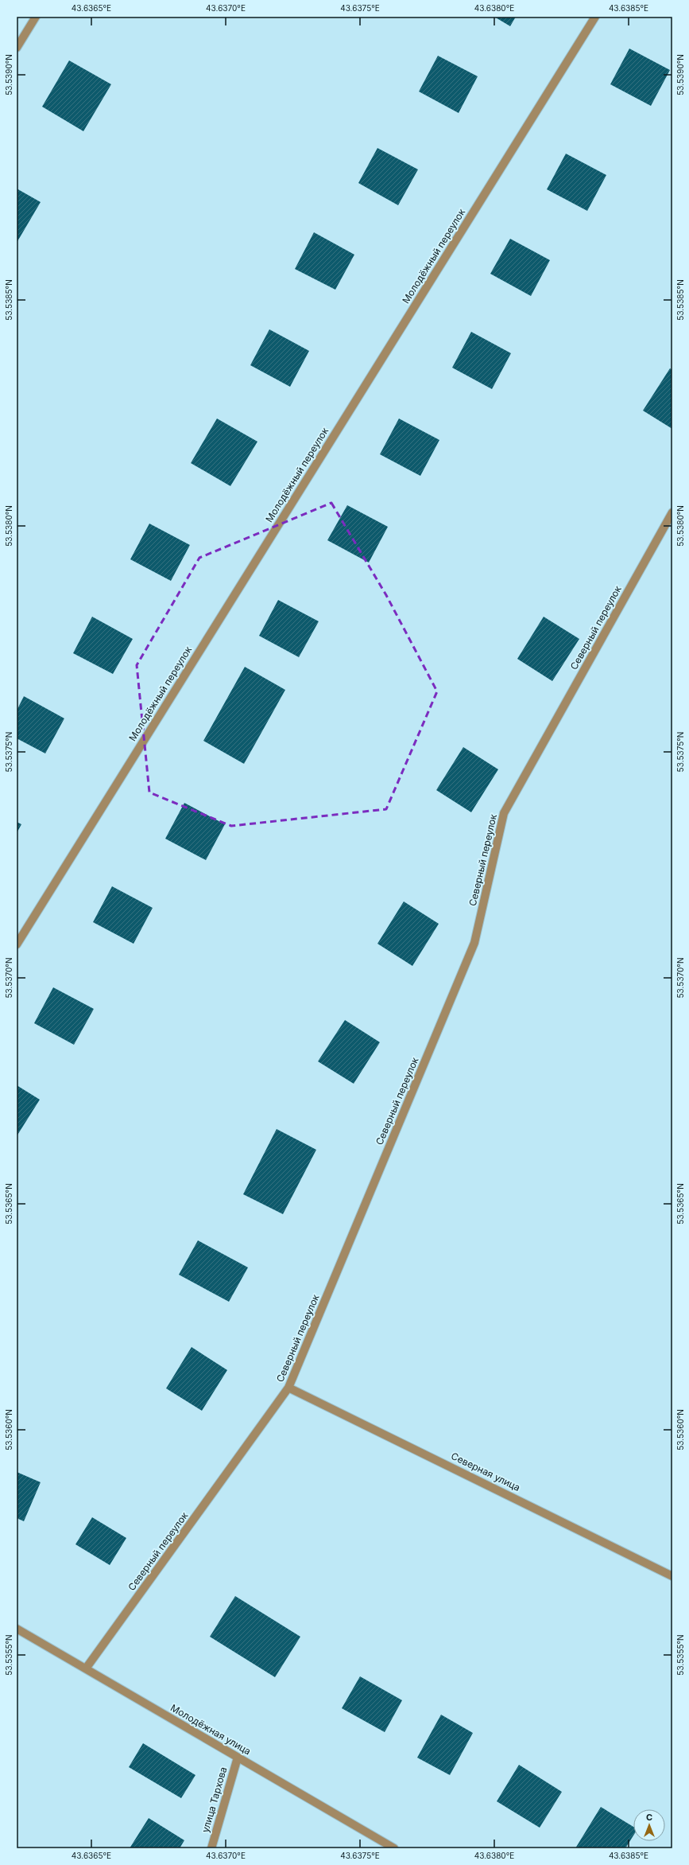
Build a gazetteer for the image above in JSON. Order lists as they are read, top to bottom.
{
  "streets": {
    "street": [
      "Молодёжный переулок",
      "Северный переулок",
      "Северная улица",
      "Молодёжная улица",
      "улица Тархова"
    ]
  },
  "crossings": [
    ["Северный переулок", "Северная улица"],
    ["Северный переулок", "Молодёжная улица"],
    ["Молодёжная улица", "улица Тархова"]
  ],
  "north": "top",
  "coordinates": [
    "43.6365°E",
    "43.6370°E",
    "43.6375°E",
    "43.6380°E",
    "43.6385°E",
    "53.5390°N",
    "53.5385°N",
    "53.5380°N",
    "53.5375°N",
    "53.5370°N",
    "53.5365°N",
    "53.5360°N",
    "53.5355°N"
  ]
}
